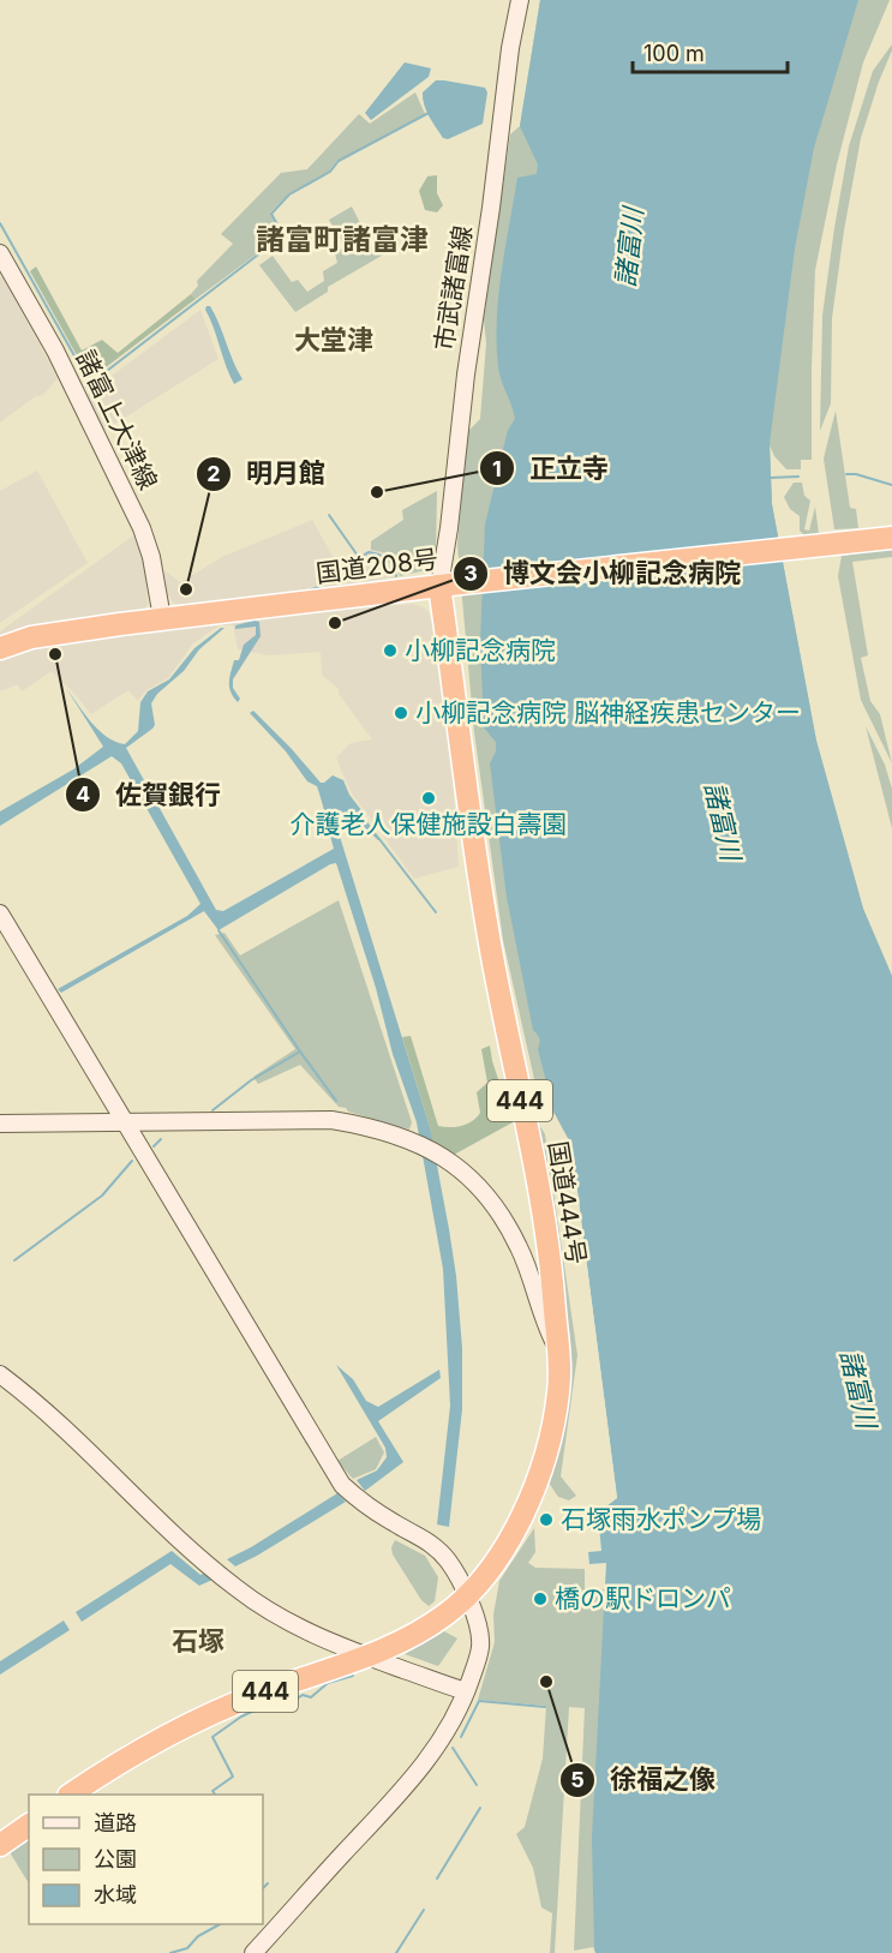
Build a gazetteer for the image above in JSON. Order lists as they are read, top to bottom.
{
  "streets": {
    "highway": ["国道208号", "444", "国道444号"],
    "street": ["市武諸富線", "諸富上大津線"]
  },
  "crossings": [
    ["市武諸富線", "国道208号"],
    ["市武諸富線", "国道444号"],
    ["諸富上大津線", "国道208号"],
    ["国道208号", "国道444号"],
    ["444", "国道444号"]
  ],
  "districts": ["諸富町諸富津", "大堂津", "石塚"],
  "water": ["諸富川"],
  "places": [
    "正立寺",
    "明月館",
    "博文会小柳記念病院",
    "小柳記念病院",
    "佐賀銀行",
    "小柳記念病院 脳神経疾患センター",
    "介護老人保健施設白壽園",
    "石塚雨水ポンプ場",
    "橋の駅ドロンパ",
    "徐福之像"
  ],
  "legend": ["道路", "公園", "水域"],
  "scale_bar": "100 m"
}
